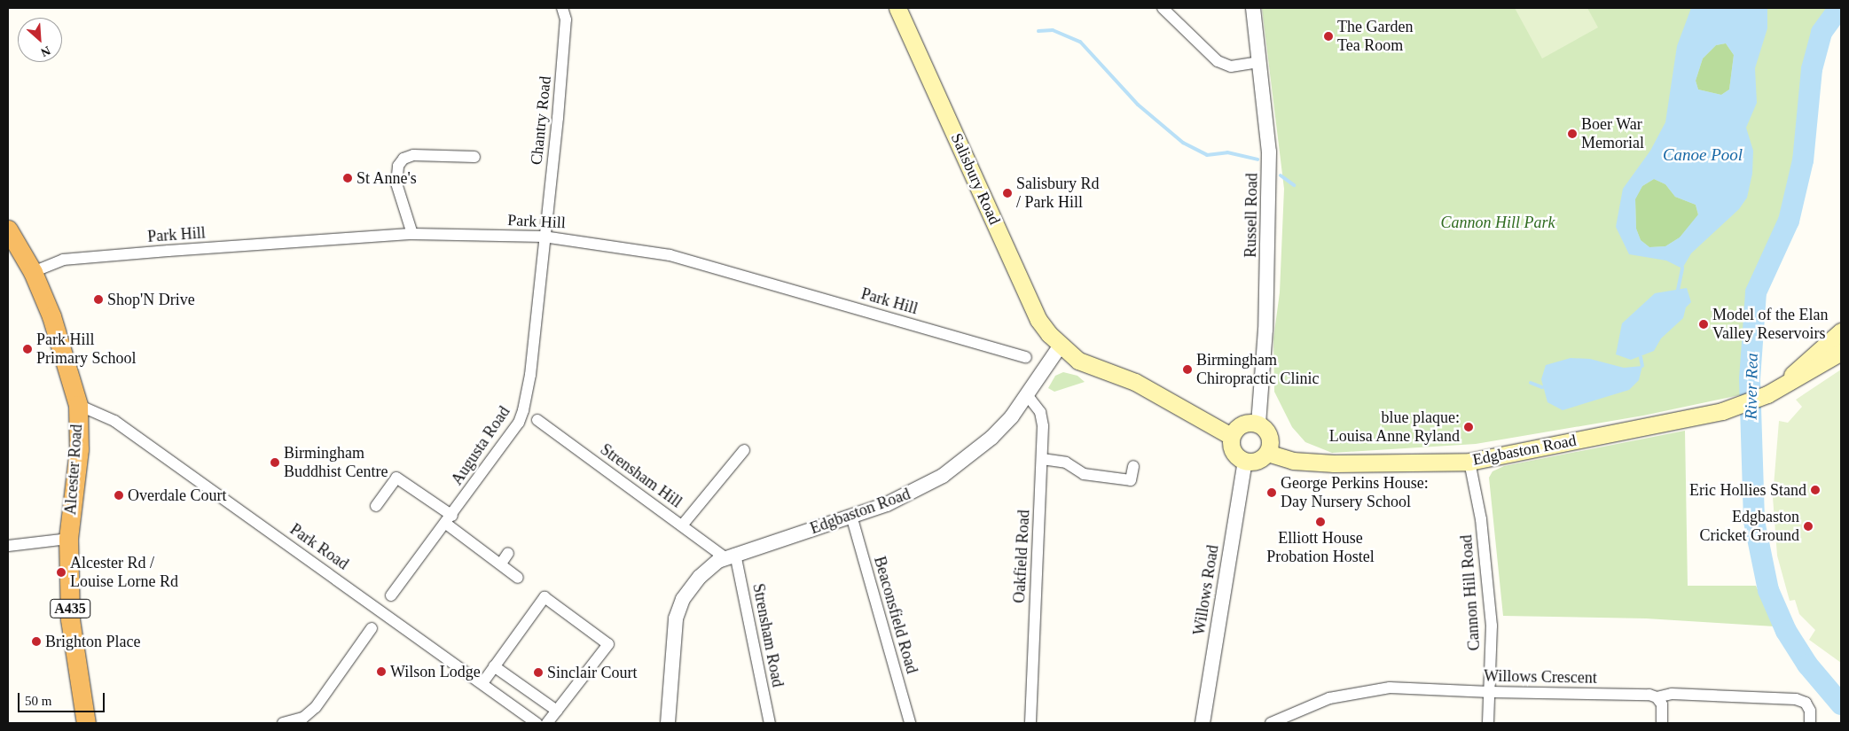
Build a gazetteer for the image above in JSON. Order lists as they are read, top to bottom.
{
  "streets": {
    "highway": ["Alcester Road", "A435"],
    "main road": ["Salisbury Road", "Edgbaston Road"],
    "street": [
      "Chantry Road",
      "Russell Road",
      "Park Hill",
      "Augusta Road",
      "Strensham Hill",
      "Park Road",
      "Oakfield Road",
      "Willows Road",
      "Cannon Hill Road",
      "Beaconsfield Road",
      "Strensham Road",
      "Willows Crescent"
    ]
  },
  "crossings": [
    ["Chantry Road", "Park Hill"],
    ["Chantry Road", "Augusta Road"],
    ["Salisbury Road", "Edgbaston Road"],
    ["Russell Road", "Edgbaston Road"],
    ["Russell Road", "Willows Road"],
    ["Park Hill", "Augusta Road"],
    ["Park Hill", "Alcester Road"],
    ["Edgbaston Road", "Strensham Hill"],
    ["Edgbaston Road", "Oakfield Road"],
    ["Edgbaston Road", "Willows Road"],
    ["Edgbaston Road", "Cannon Hill Road"],
    ["Edgbaston Road", "Beaconsfield Road"],
    ["Edgbaston Road", "Strensham Road"],
    ["Alcester Road", "Park Road"],
    ["Strensham Hill", "Strensham Road"],
    ["Cannon Hill Road", "Willows Crescent"]
  ],
  "water": ["Canoe Pool", "River Rea"],
  "parks": ["Cannon Hill Park"],
  "places": [
    "The Garden Tea Room",
    "Boer War Memorial",
    "St Anne's",
    "Salisbury Rd / Park Hill",
    "Shop'N Drive",
    "Model of the Elan Valley Reservoirs",
    "Park Hill Primary School",
    "Birmingham Chiropractic Clinic",
    "blue plaque: Louisa Anne Ryland",
    "Birmingham Buddhist Centre",
    "Eric Hollies Stand",
    "George Perkins House: Day Nursery School",
    "Overdale Court",
    "Elliott House Probation Hostel",
    "Edgbaston Cricket Ground",
    "Alcester Rd / Louise Lorne Rd",
    "Brighton Place",
    "Wilson Lodge",
    "Sinclair Court"
  ],
  "scale_bar": "50 m",
  "north": "bottom right"
}
